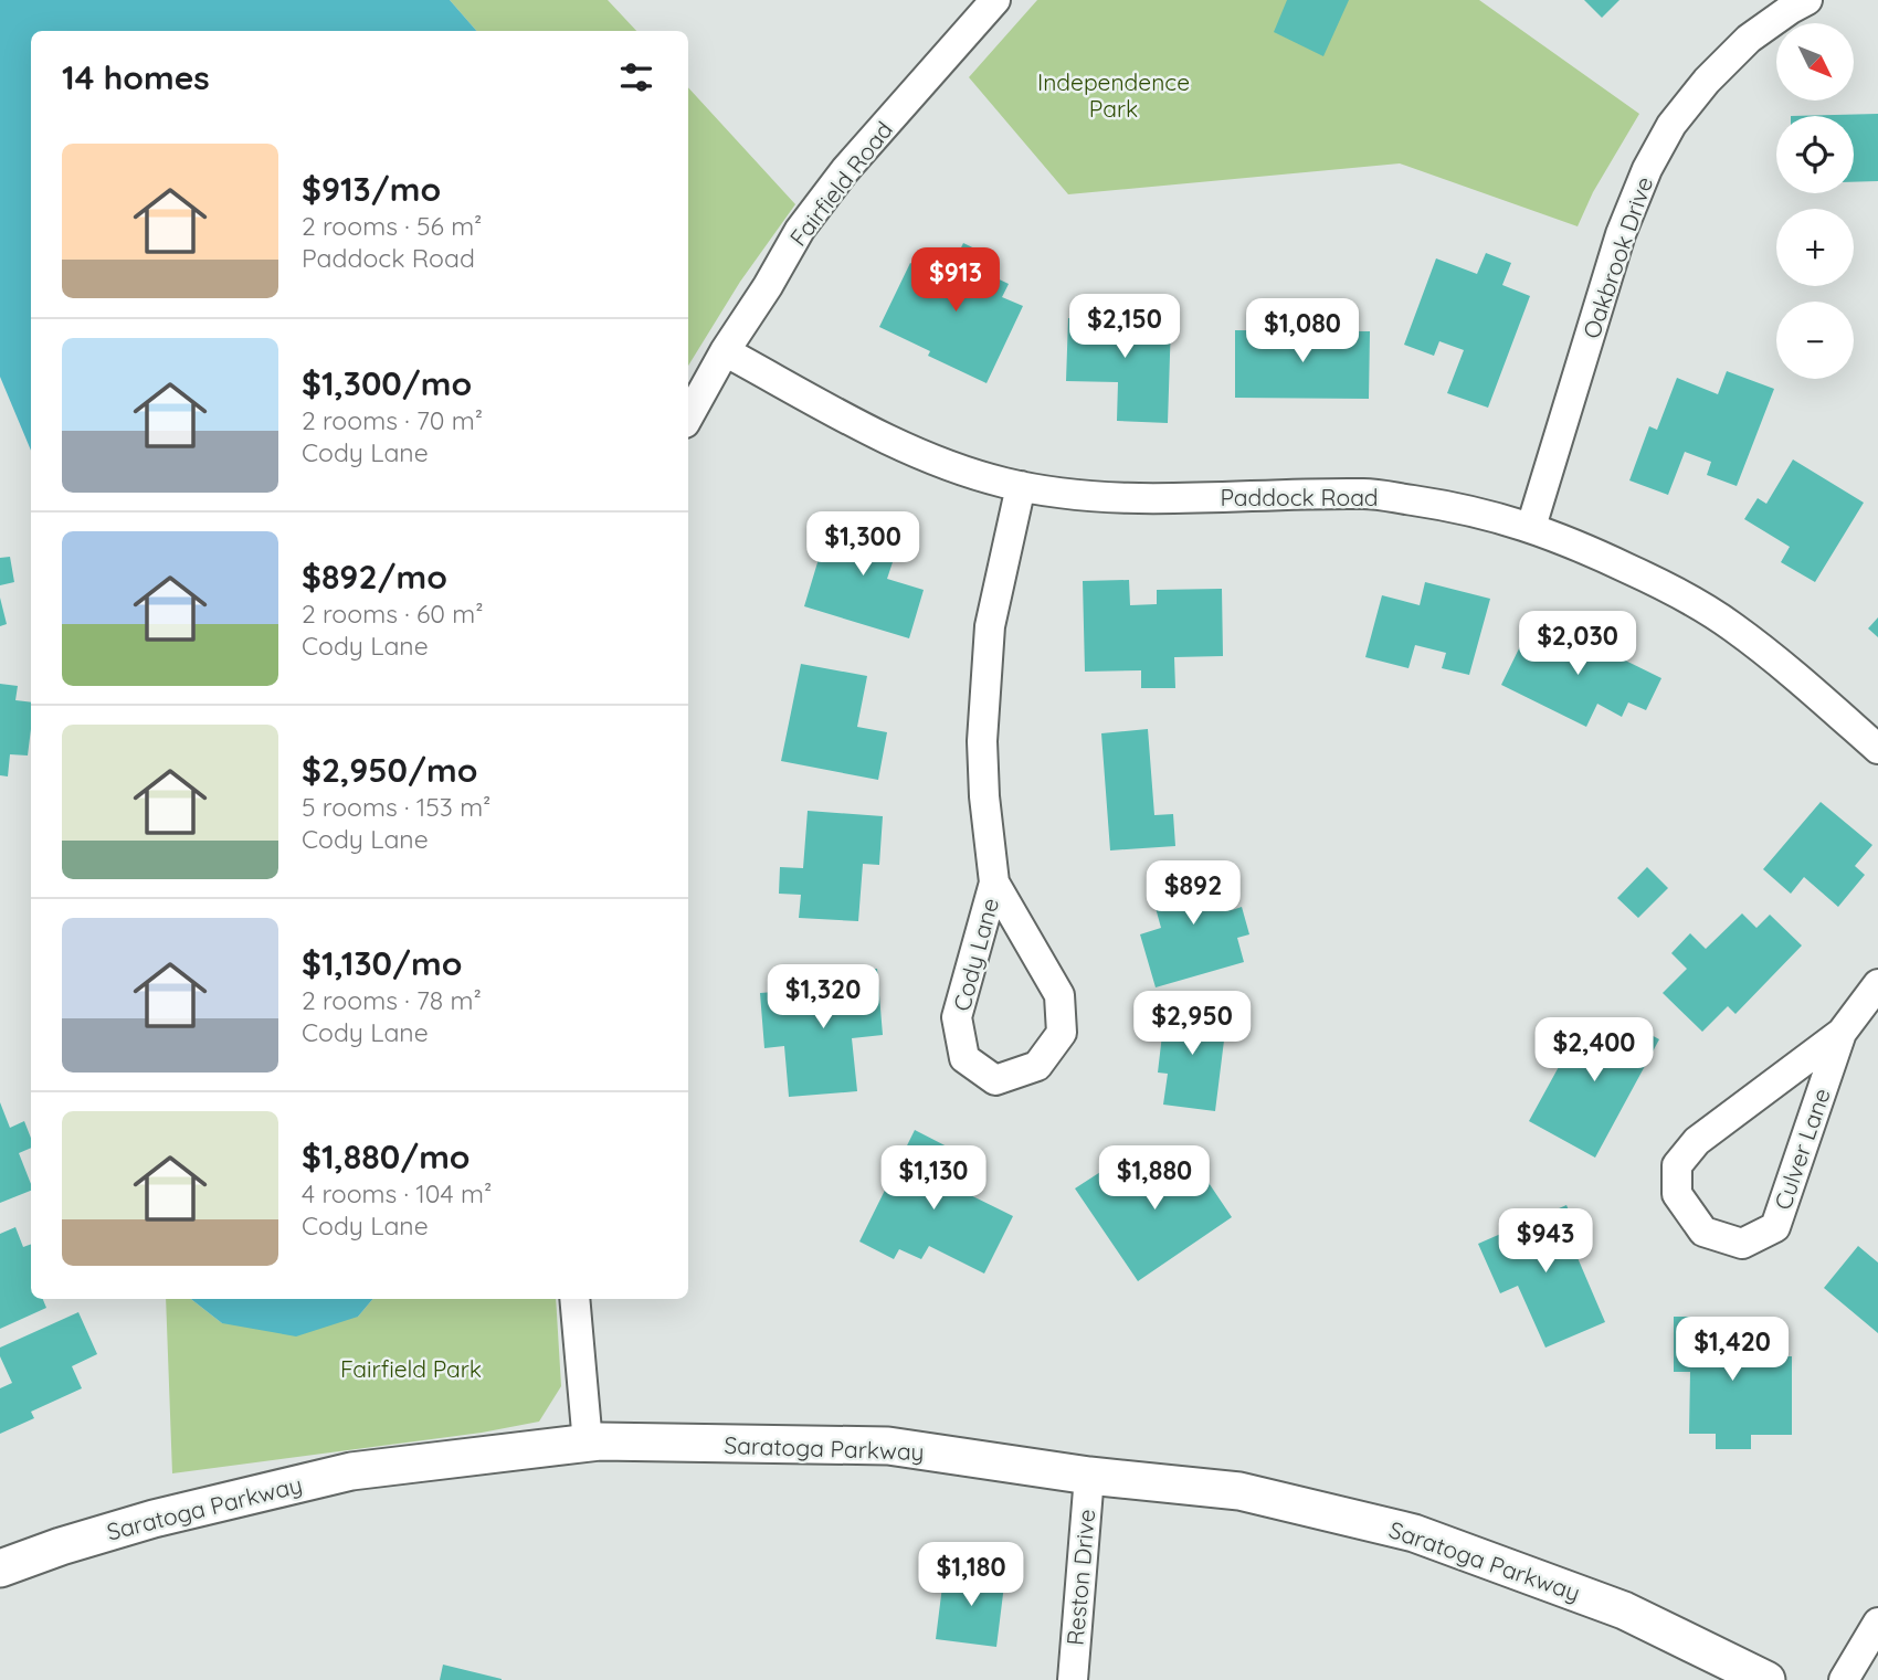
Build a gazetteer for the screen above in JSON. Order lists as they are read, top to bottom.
{
  "streets": {
    "street": [
      "Fairfield Road",
      "Oakbrook Drive",
      "Paddock Road",
      "Cody Lane",
      "Culver Lane",
      "Saratoga Parkway",
      "Reston Drive"
    ]
  },
  "crossings": [
    ["Fairfield Road", "Paddock Road"],
    ["Oakbrook Drive", "Paddock Road"],
    ["Paddock Road", "Cody Lane"],
    ["Saratoga Parkway", "Reston Drive"]
  ],
  "parks": ["Independence Park", "Fairfield Park"],
  "north": "bottom right",
  "page": {
    "map_buttons": ["+", "−"],
    "heading": "14 homes",
    "list": [
      {
        "name": "$913/mo",
        "note": "2 rooms · 56 m² · Paddock Road"
      },
      {
        "name": "$1,300/mo",
        "note": "2 rooms · 70 m² · Cody Lane"
      },
      {
        "name": "$892/mo",
        "note": "2 rooms · 60 m² · Cody Lane"
      },
      {
        "name": "$2,950/mo",
        "note": "5 rooms · 153 m² · Cody Lane"
      },
      {
        "name": "$1,130/mo",
        "note": "2 rooms · 78 m² · Cody Lane"
      },
      {
        "name": "$1,880/mo",
        "note": "4 rooms · 104 m² · Cody Lane"
      }
    ],
    "price": [
      "$913",
      "$2,150",
      "$1,080",
      "$1,300",
      "$2,030",
      "$892",
      "$1,320",
      "$2,950",
      "$2,400",
      "$1,130",
      "$1,880",
      "$943",
      "$1,420",
      "$1,180"
    ]
  }
}
